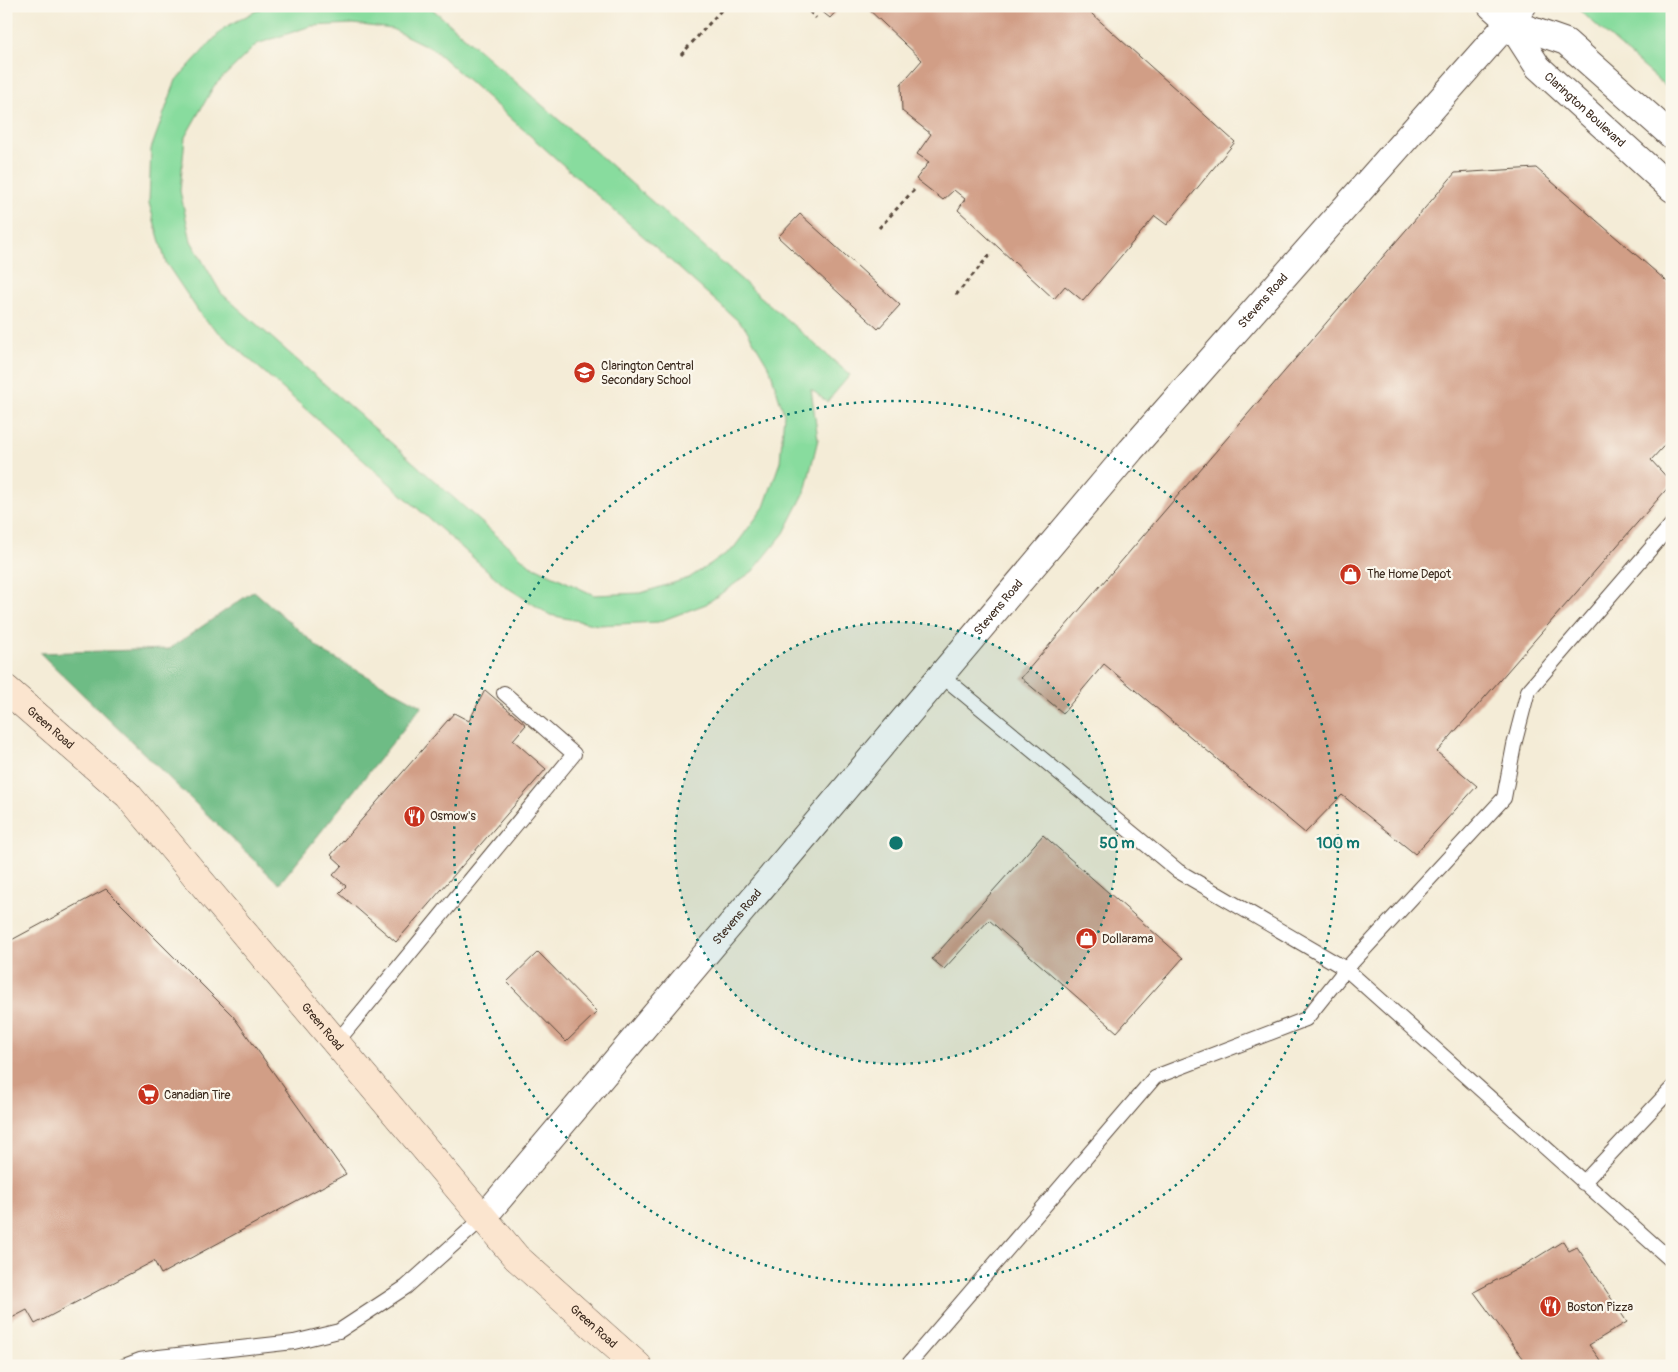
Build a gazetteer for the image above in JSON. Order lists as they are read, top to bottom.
{
  "streets": {
    "street": ["Clarington Boulevard", "Stevens Road", "Green Road"]
  },
  "crossings": [
    ["Clarington Boulevard", "Stevens Road"],
    ["Stevens Road", "Green Road"]
  ],
  "places": {
    "school or university": ["Clarington Central Secondary School"],
    "shop": ["The Home Depot", "Dollarama"],
    "restaurant": ["Osmow's", "Boston Pizza"],
    "supermarket": ["Canadian Tire"]
  },
  "rings": ["50 m", "100 m"]
}
